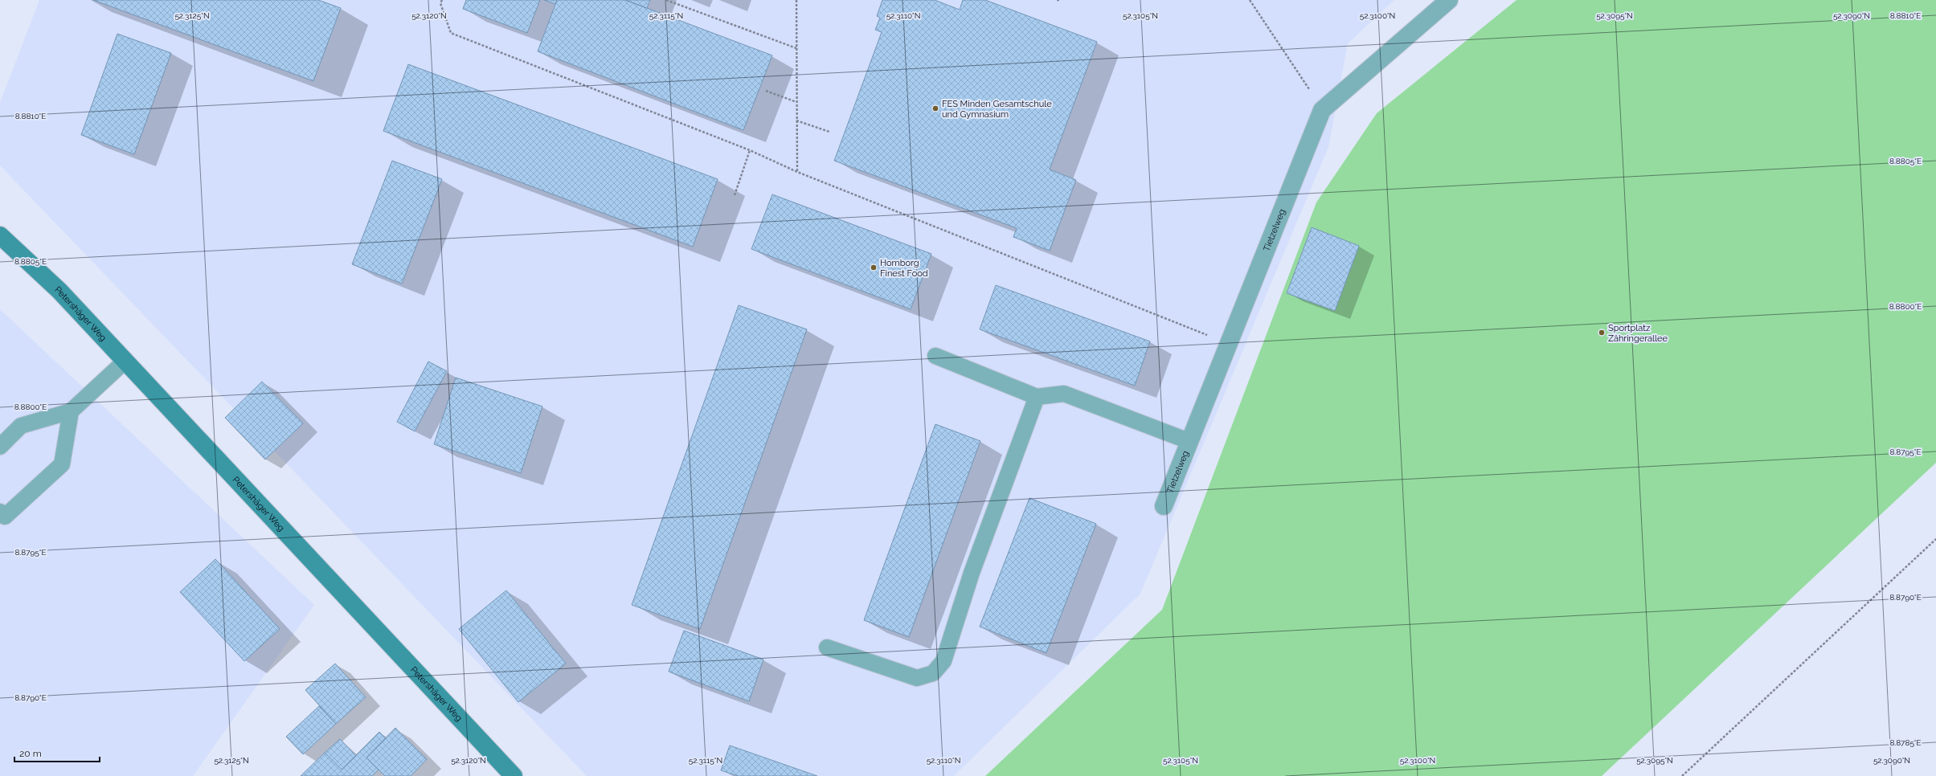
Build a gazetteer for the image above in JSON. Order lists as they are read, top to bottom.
{
  "streets": {
    "street": ["Tietzelweg", "Petershäger Weg"]
  },
  "places": ["FES Minden Gesamtschule und Gymnasium", "Homborg Finest Food", "Sportplatz Zähringerallee"],
  "scale_bar": "20 m",
  "coordinates": [
    "8.8810°E",
    "52.3125°N",
    "52.3120°N",
    "52.3115°N",
    "52.3110°N",
    "52.3105°N",
    "52.3100°N",
    "52.3095°N",
    "52.3090°N",
    "8.8805°E",
    "8.8800°E",
    "8.8795°E",
    "8.8790°E",
    "8.8785°E"
  ]
}
